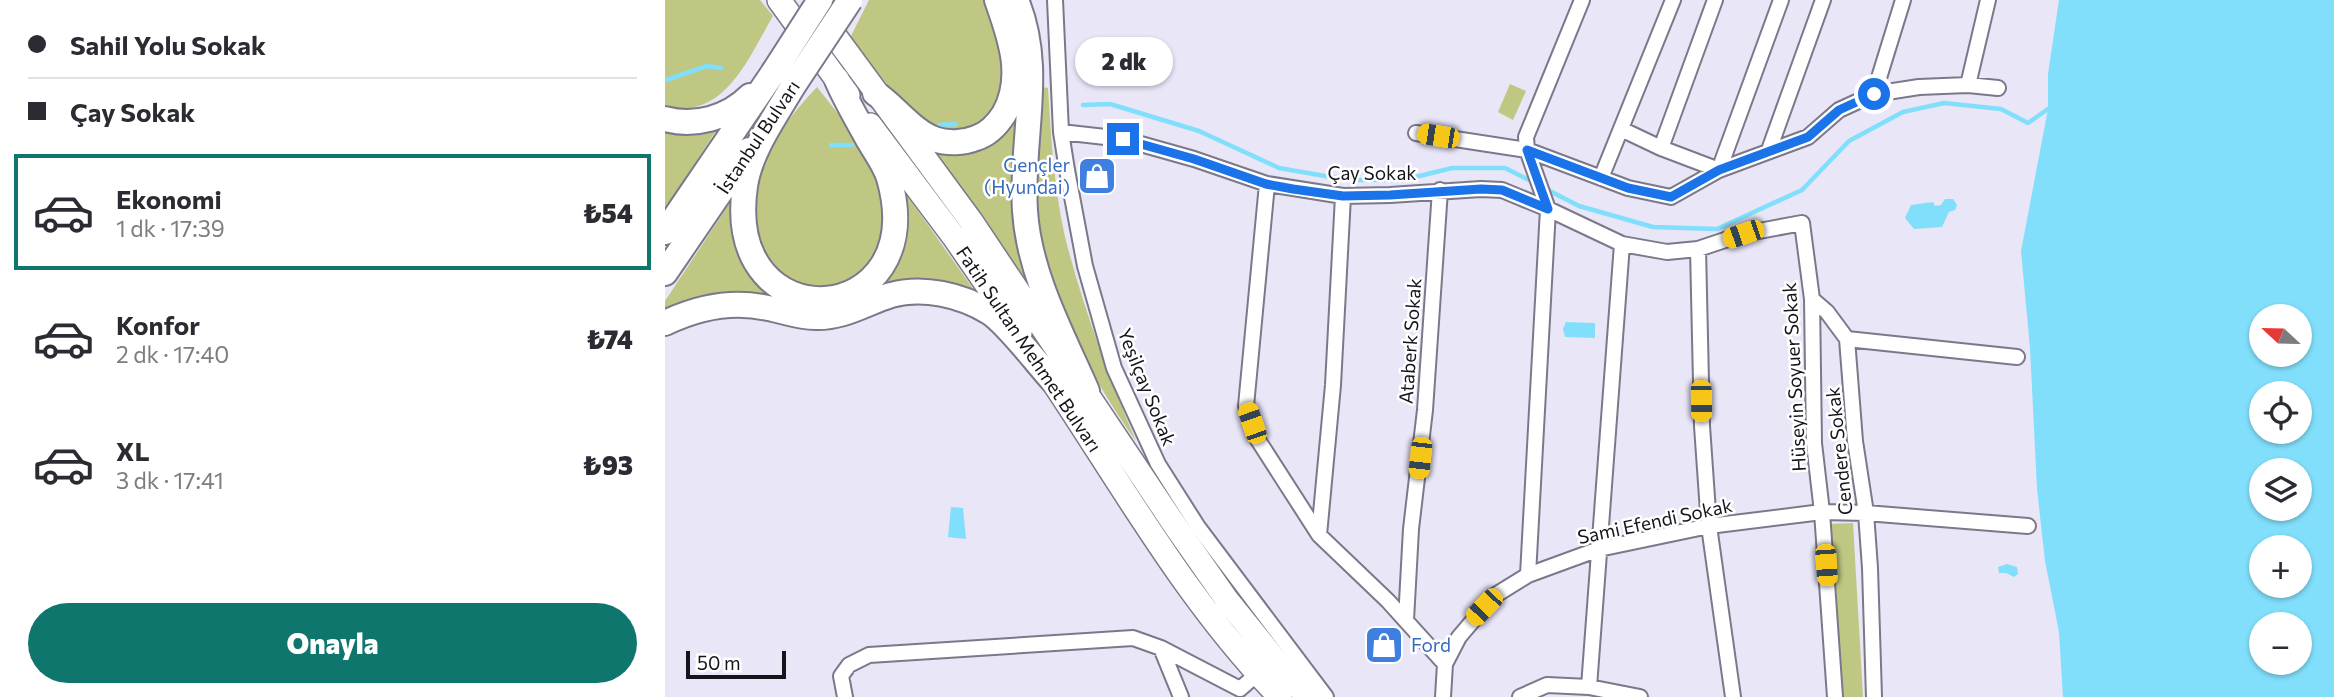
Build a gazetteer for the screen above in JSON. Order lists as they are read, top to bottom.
{
  "streets": {
    "highway": ["İstanbul Bulvarı"],
    "main road": ["Fatih Sultan Mehmet Bulvarı"],
    "street": [
      "Çay Sokak",
      "Ataberk Sokak",
      "Hüseyin Soyuer Sokak",
      "Yeşilçay Sokak",
      "Cendere Sokak",
      "Sami Efendi Sokak"
    ]
  },
  "crossings": [
    ["Çay Sokak", "Ataberk Sokak"],
    ["Çay Sokak", "Hüseyin Soyuer Sokak"],
    ["Çay Sokak", "Yeşilçay Sokak"],
    ["Hüseyin Soyuer Sokak", "Sami Efendi Sokak"],
    ["Cendere Sokak", "Sami Efendi Sokak"]
  ],
  "places": {
    "shop": ["Gençler (Hyundai)", "Ford"]
  },
  "scale_bar": "50 m",
  "north": "left",
  "page": {
    "banner": ["Sahil Yolu Sokak", "Çay Sokak"],
    "bubble": "2 dk",
    "list": [
      {
        "name": "Ekonomi",
        "note": "1 dk · 17:39",
        "value": "₺54"
      },
      {
        "name": "Konfor",
        "note": "2 dk · 17:40",
        "value": "₺74"
      },
      {
        "name": "XL",
        "note": "3 dk · 17:41",
        "value": "₺93"
      }
    ],
    "map_buttons": ["+", "−"],
    "buttons": "Onayla",
    "scale": "50 m"
  }
}
